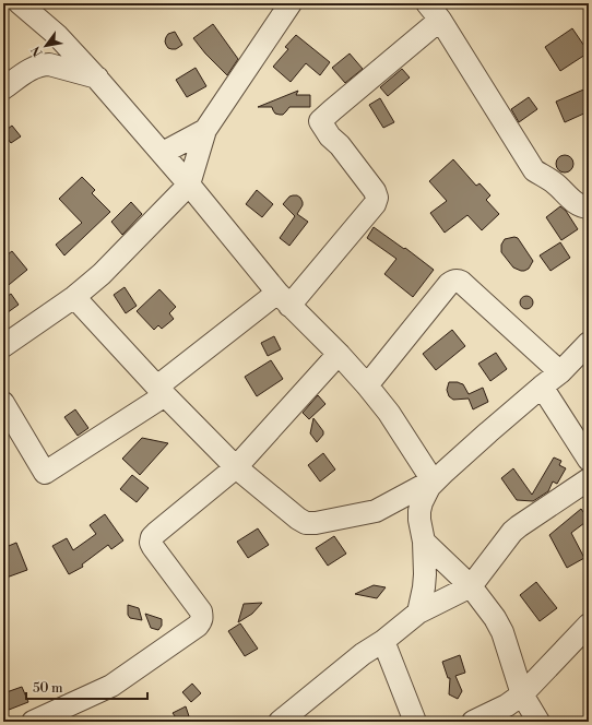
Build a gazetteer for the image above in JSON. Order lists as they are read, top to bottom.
{
  "scale_bar": "50 m",
  "north": "bottom left"
}
